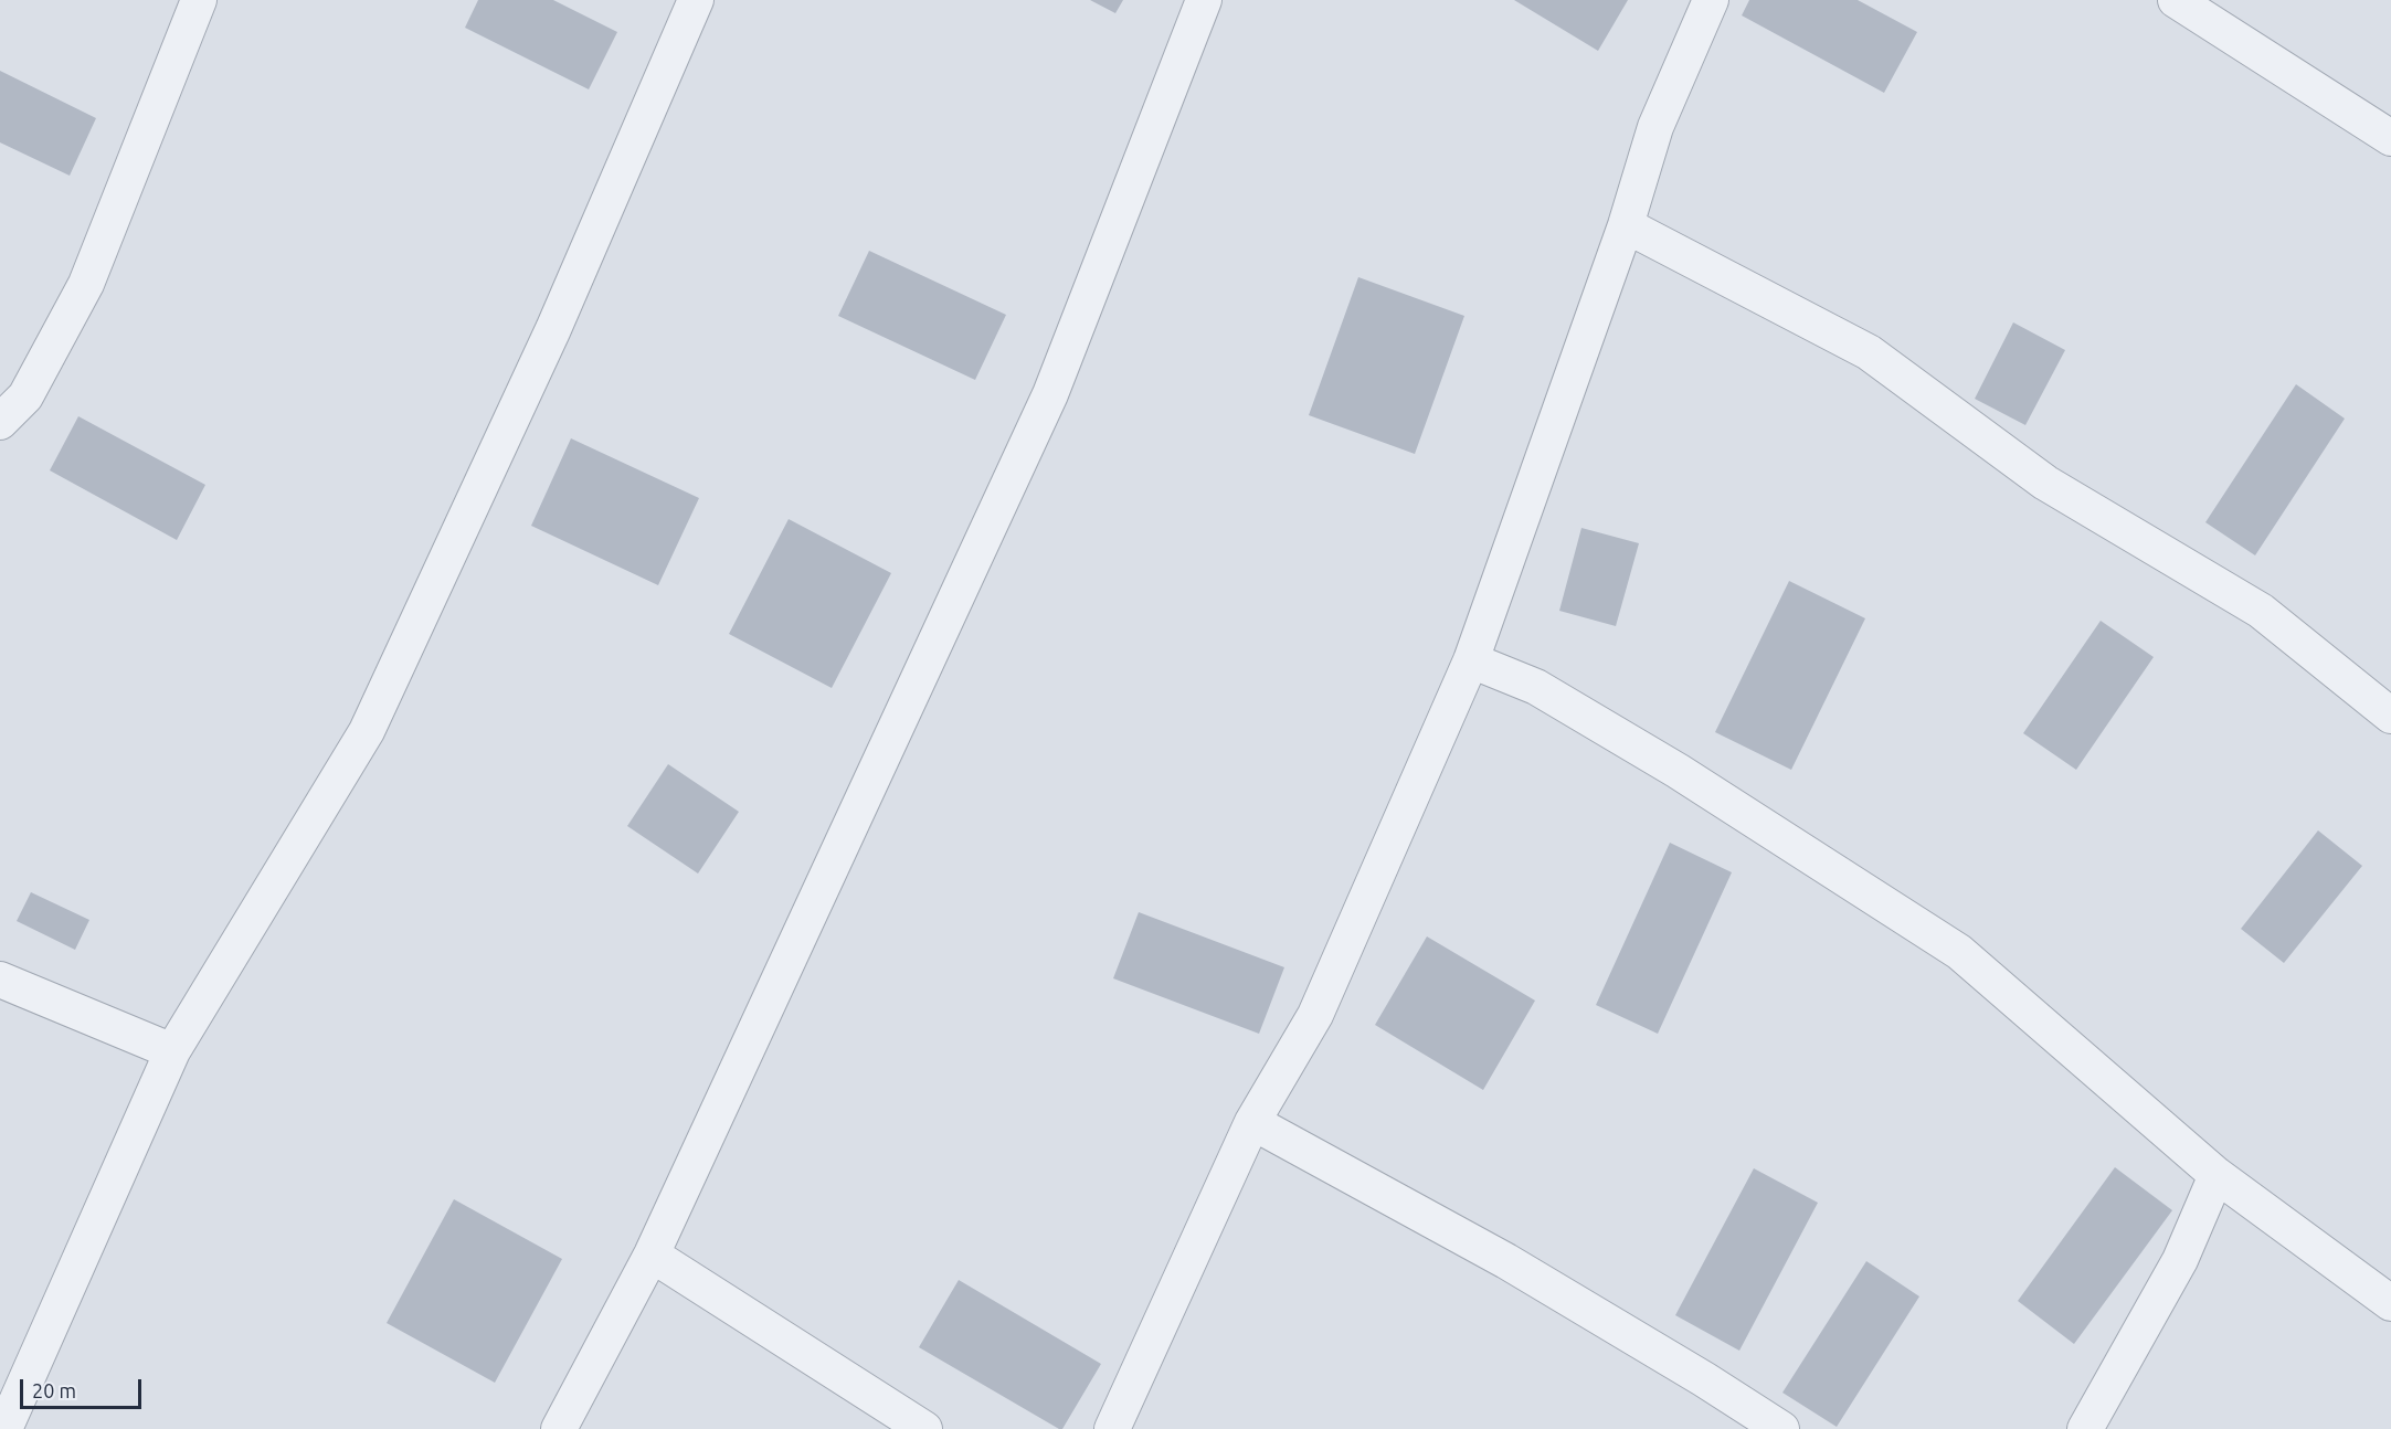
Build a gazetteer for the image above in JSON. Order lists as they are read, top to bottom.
{
  "scale_bar": "20 m"
}
